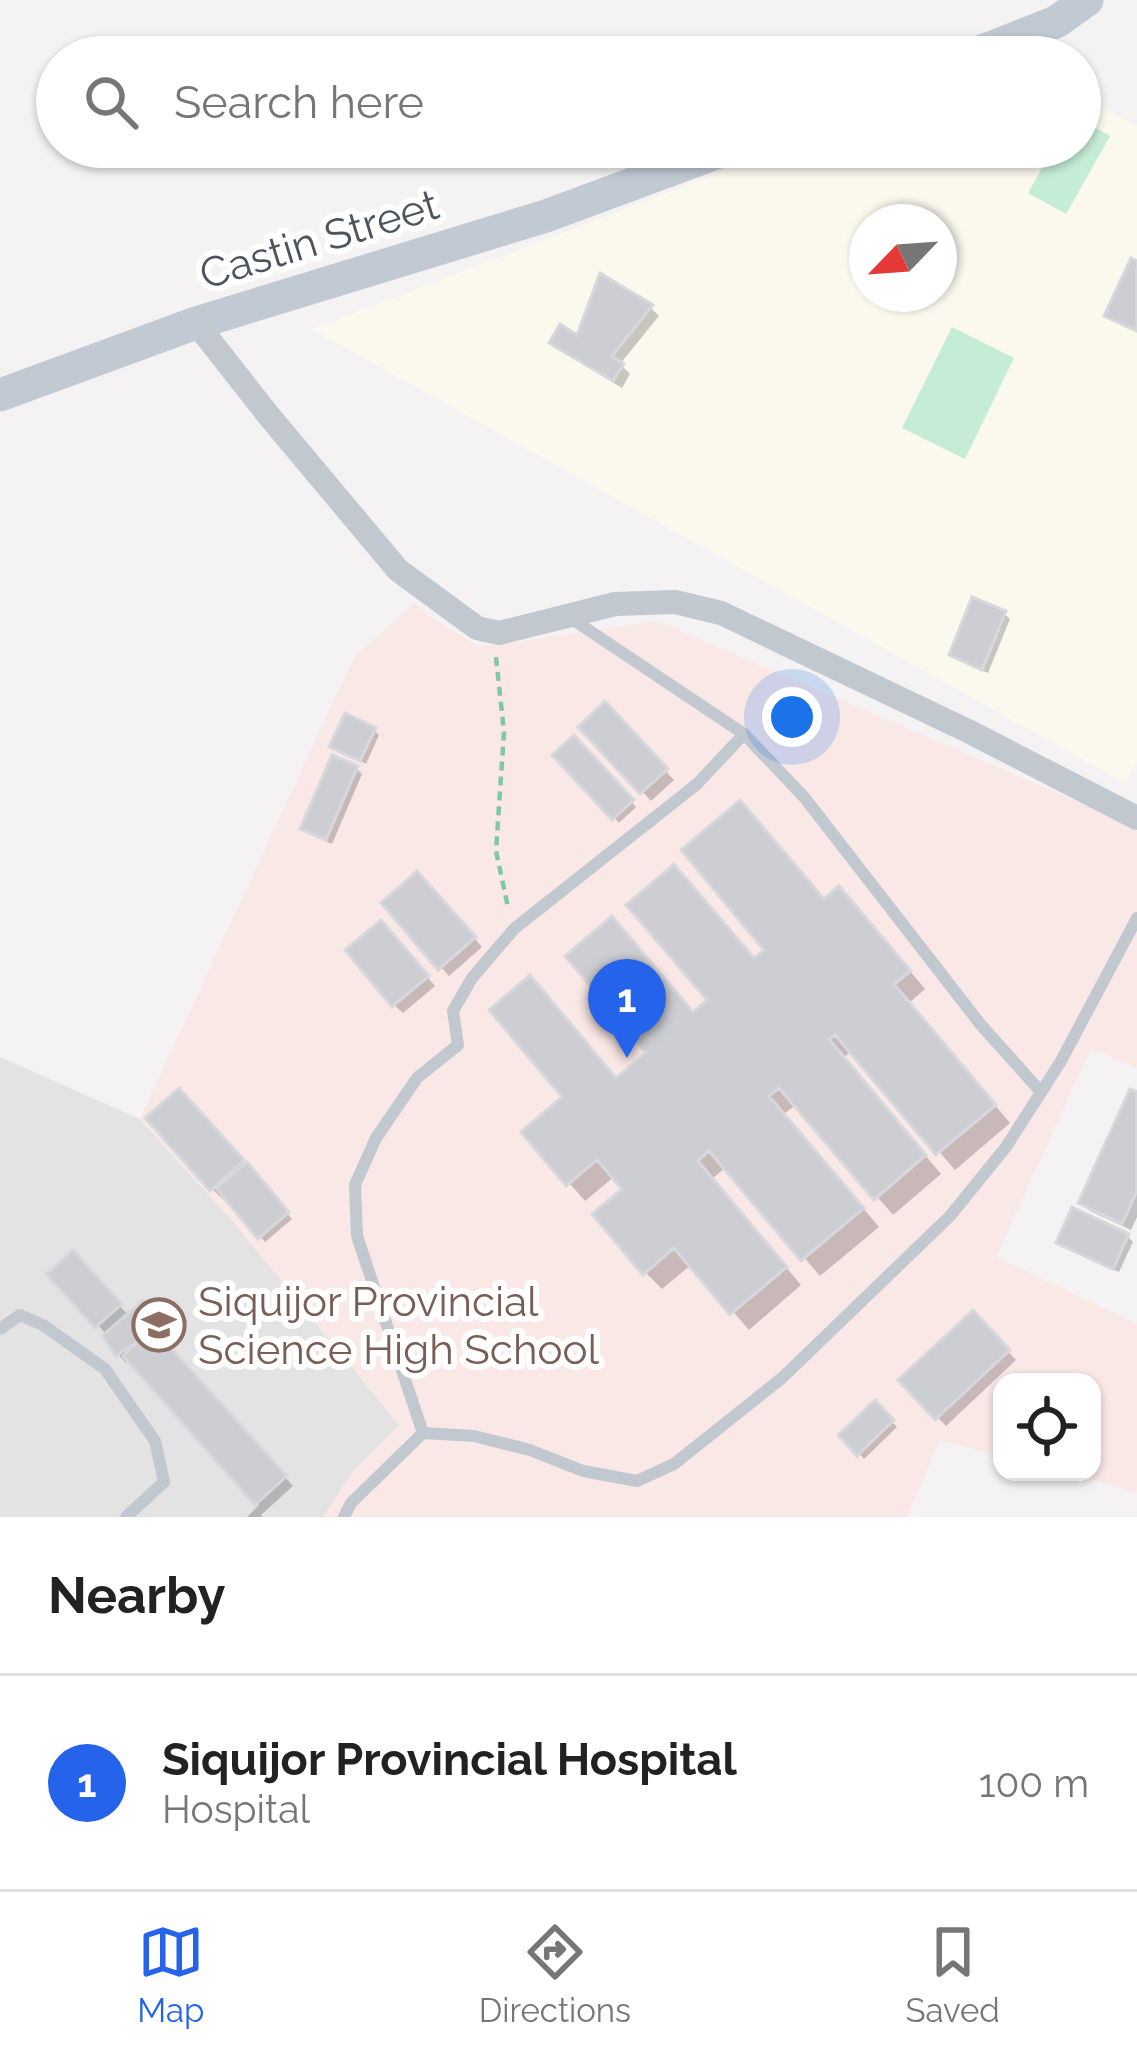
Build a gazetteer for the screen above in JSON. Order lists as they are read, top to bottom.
{
  "streets": {
    "street": ["Castin Street"]
  },
  "places": {
    "school or university": ["Siquijor Provincial Science High School"]
  },
  "north": "bottom left",
  "page": {
    "search": "Search here",
    "pins": "1",
    "heading": "Nearby",
    "list": [
      {
        "mark": "1",
        "name": "Siquijor Provincial Hospital",
        "note": "Hospital",
        "value": "100 m"
      }
    ],
    "nav": ["Map", "Directions", "Saved"]
  }
}
